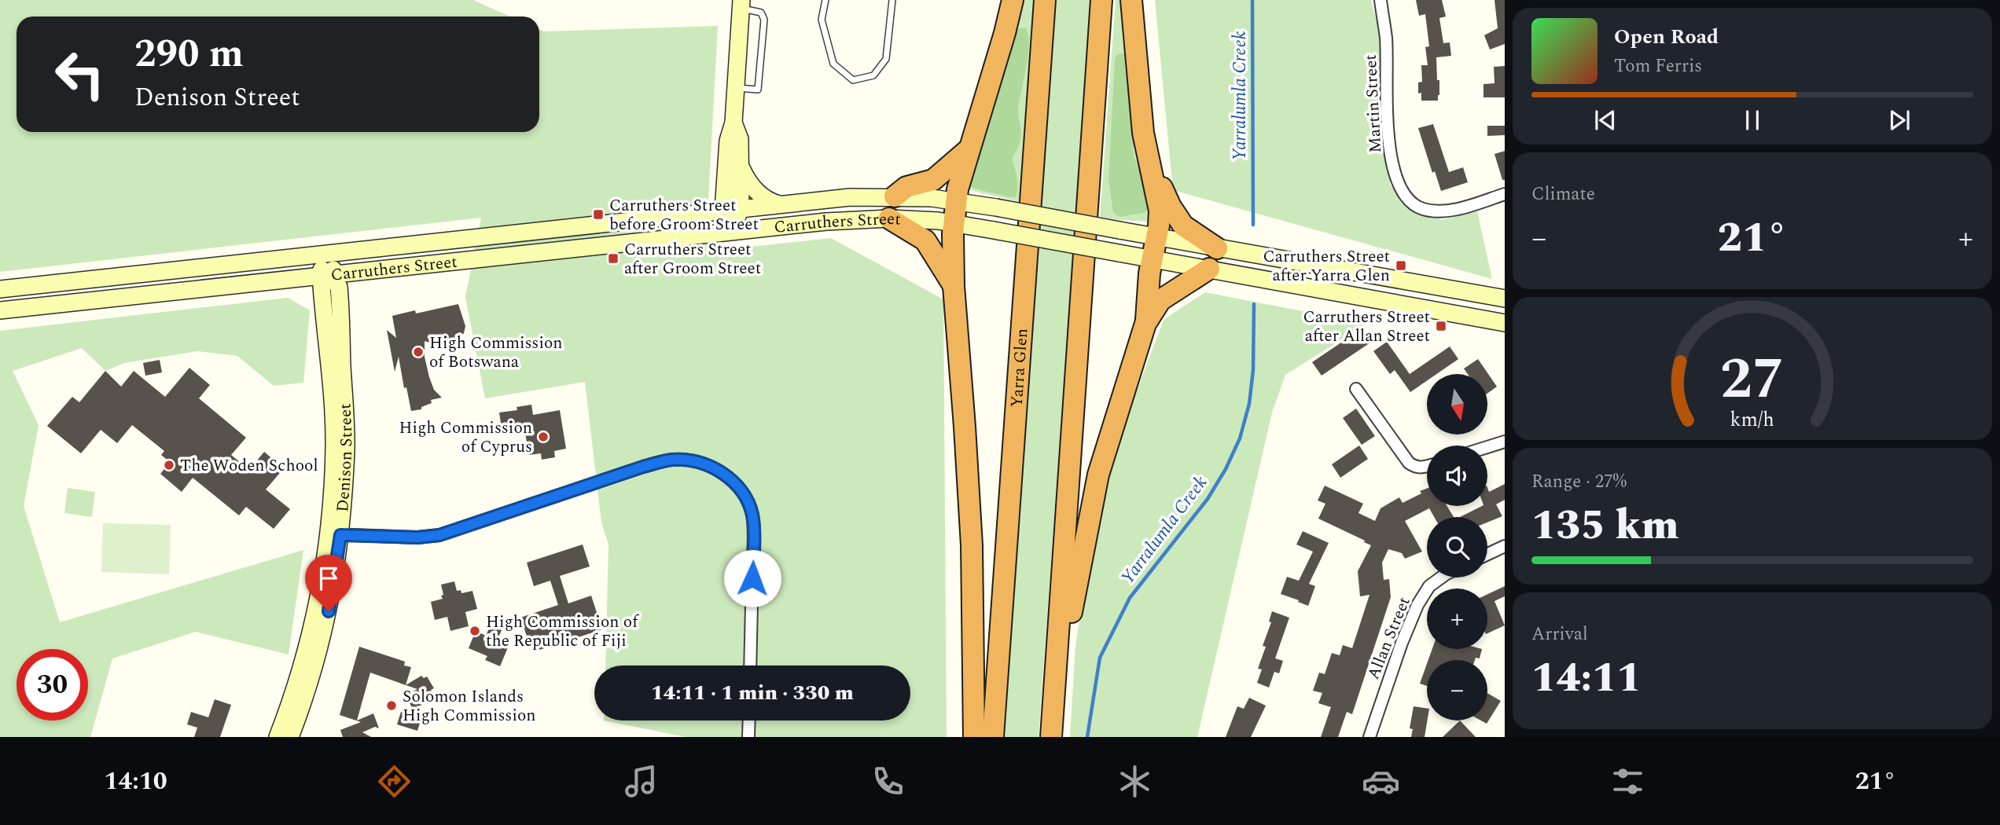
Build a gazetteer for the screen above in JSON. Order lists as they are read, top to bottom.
{
  "streets": {
    "highway": ["Yarra Glen"],
    "main road": ["Carruthers Street", "Denison Street"],
    "street": ["Martin Street", "Allan Street"]
  },
  "crossings": [
    ["Carruthers Street", "Denison Street"]
  ],
  "water": ["Yarralumla Creek"],
  "places": {
    "transit": [
      "Carruthers Street before Groom Street",
      "Carruthers Street after Groom Street",
      "Carruthers Street after Yarra Glen",
      "Carruthers Street after Allan Street"
    ],
    "other": [
      "High Commission of Botswana",
      "High Commission of Cyprus",
      "The Woden School",
      "High Commission of the Republic of Fiji",
      "Solomon Islands High Commission"
    ]
  },
  "north": "bottom",
  "page": {
    "turn": ["290 m", "Denison Street"],
    "song": ["Open Road", "Tom Ferris"],
    "tile": [
      "Climate",
      ["Range · 27%", "135 km"],
      ["Arrival", "14:11"]
    ],
    "heat": ["−", "21°", "+"],
    "map_buttons": ["+", "−"],
    "limit": "30",
    "trip": "14:11 · 1 min · 330 m",
    "tabs": ["14:10", "21°"],
    "gauge": ["27", "km/h"]
  }
}
